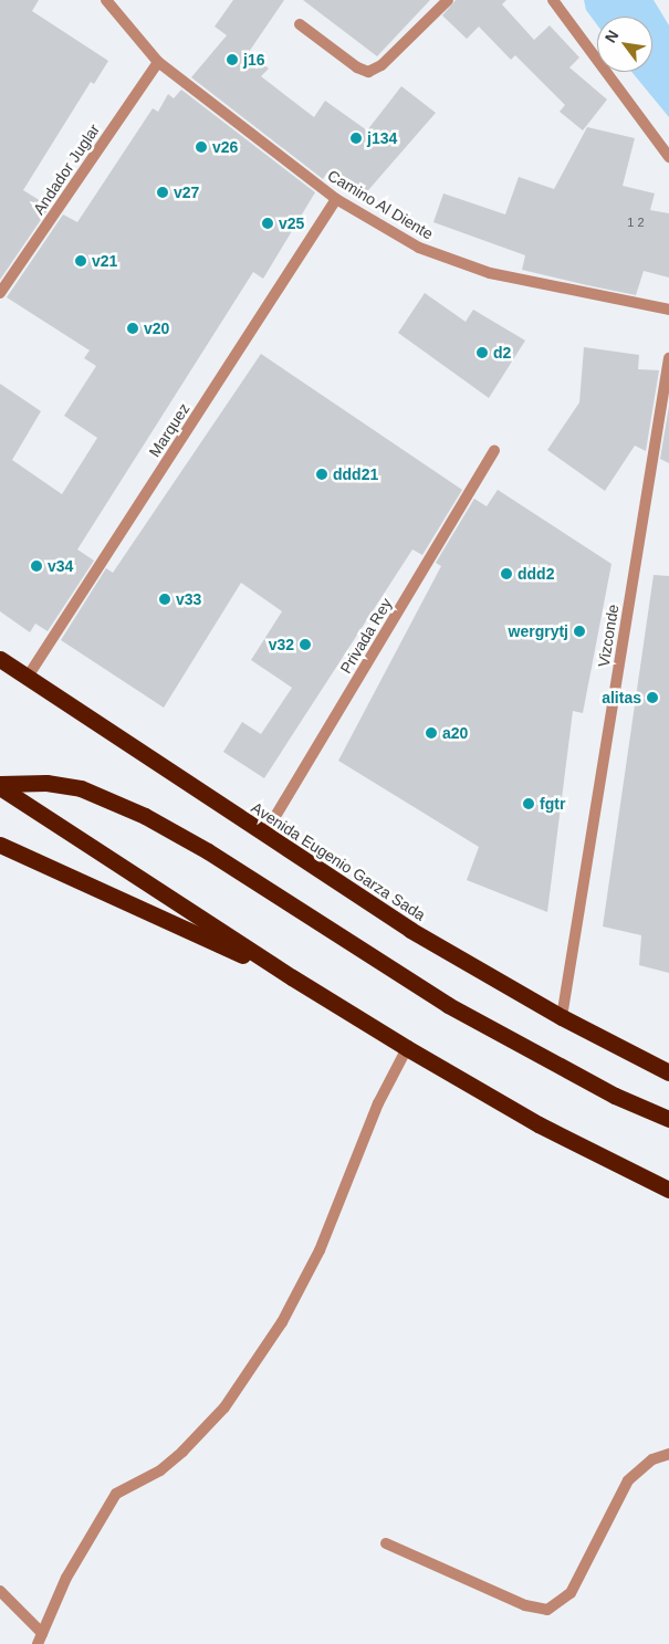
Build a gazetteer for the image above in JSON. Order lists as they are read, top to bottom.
{
  "streets": {
    "highway": ["Avenida Eugenio Garza Sada"],
    "street": [
      "Andador Juglar",
      "Camino Al Diente",
      "Marquez",
      "Privada Rey",
      "Vizconde"
    ]
  },
  "crossings": [
    ["Andador Juglar", "Camino Al Diente"],
    ["Camino Al Diente", "Marquez"],
    ["Marquez", "Avenida Eugenio Garza Sada"],
    ["Privada Rey", "Avenida Eugenio Garza Sada"],
    ["Vizconde", "Avenida Eugenio Garza Sada"]
  ],
  "places": [
    "j16",
    "j134",
    "v26",
    "v27",
    "v25",
    "v21",
    "v20",
    "d2",
    "ddd21",
    "v34",
    "ddd2",
    "v33",
    "wergrytj",
    "v32",
    "alitas",
    "a20",
    "fgtr"
  ],
  "house_numbers": ["1 2"],
  "north": "top left"
}
